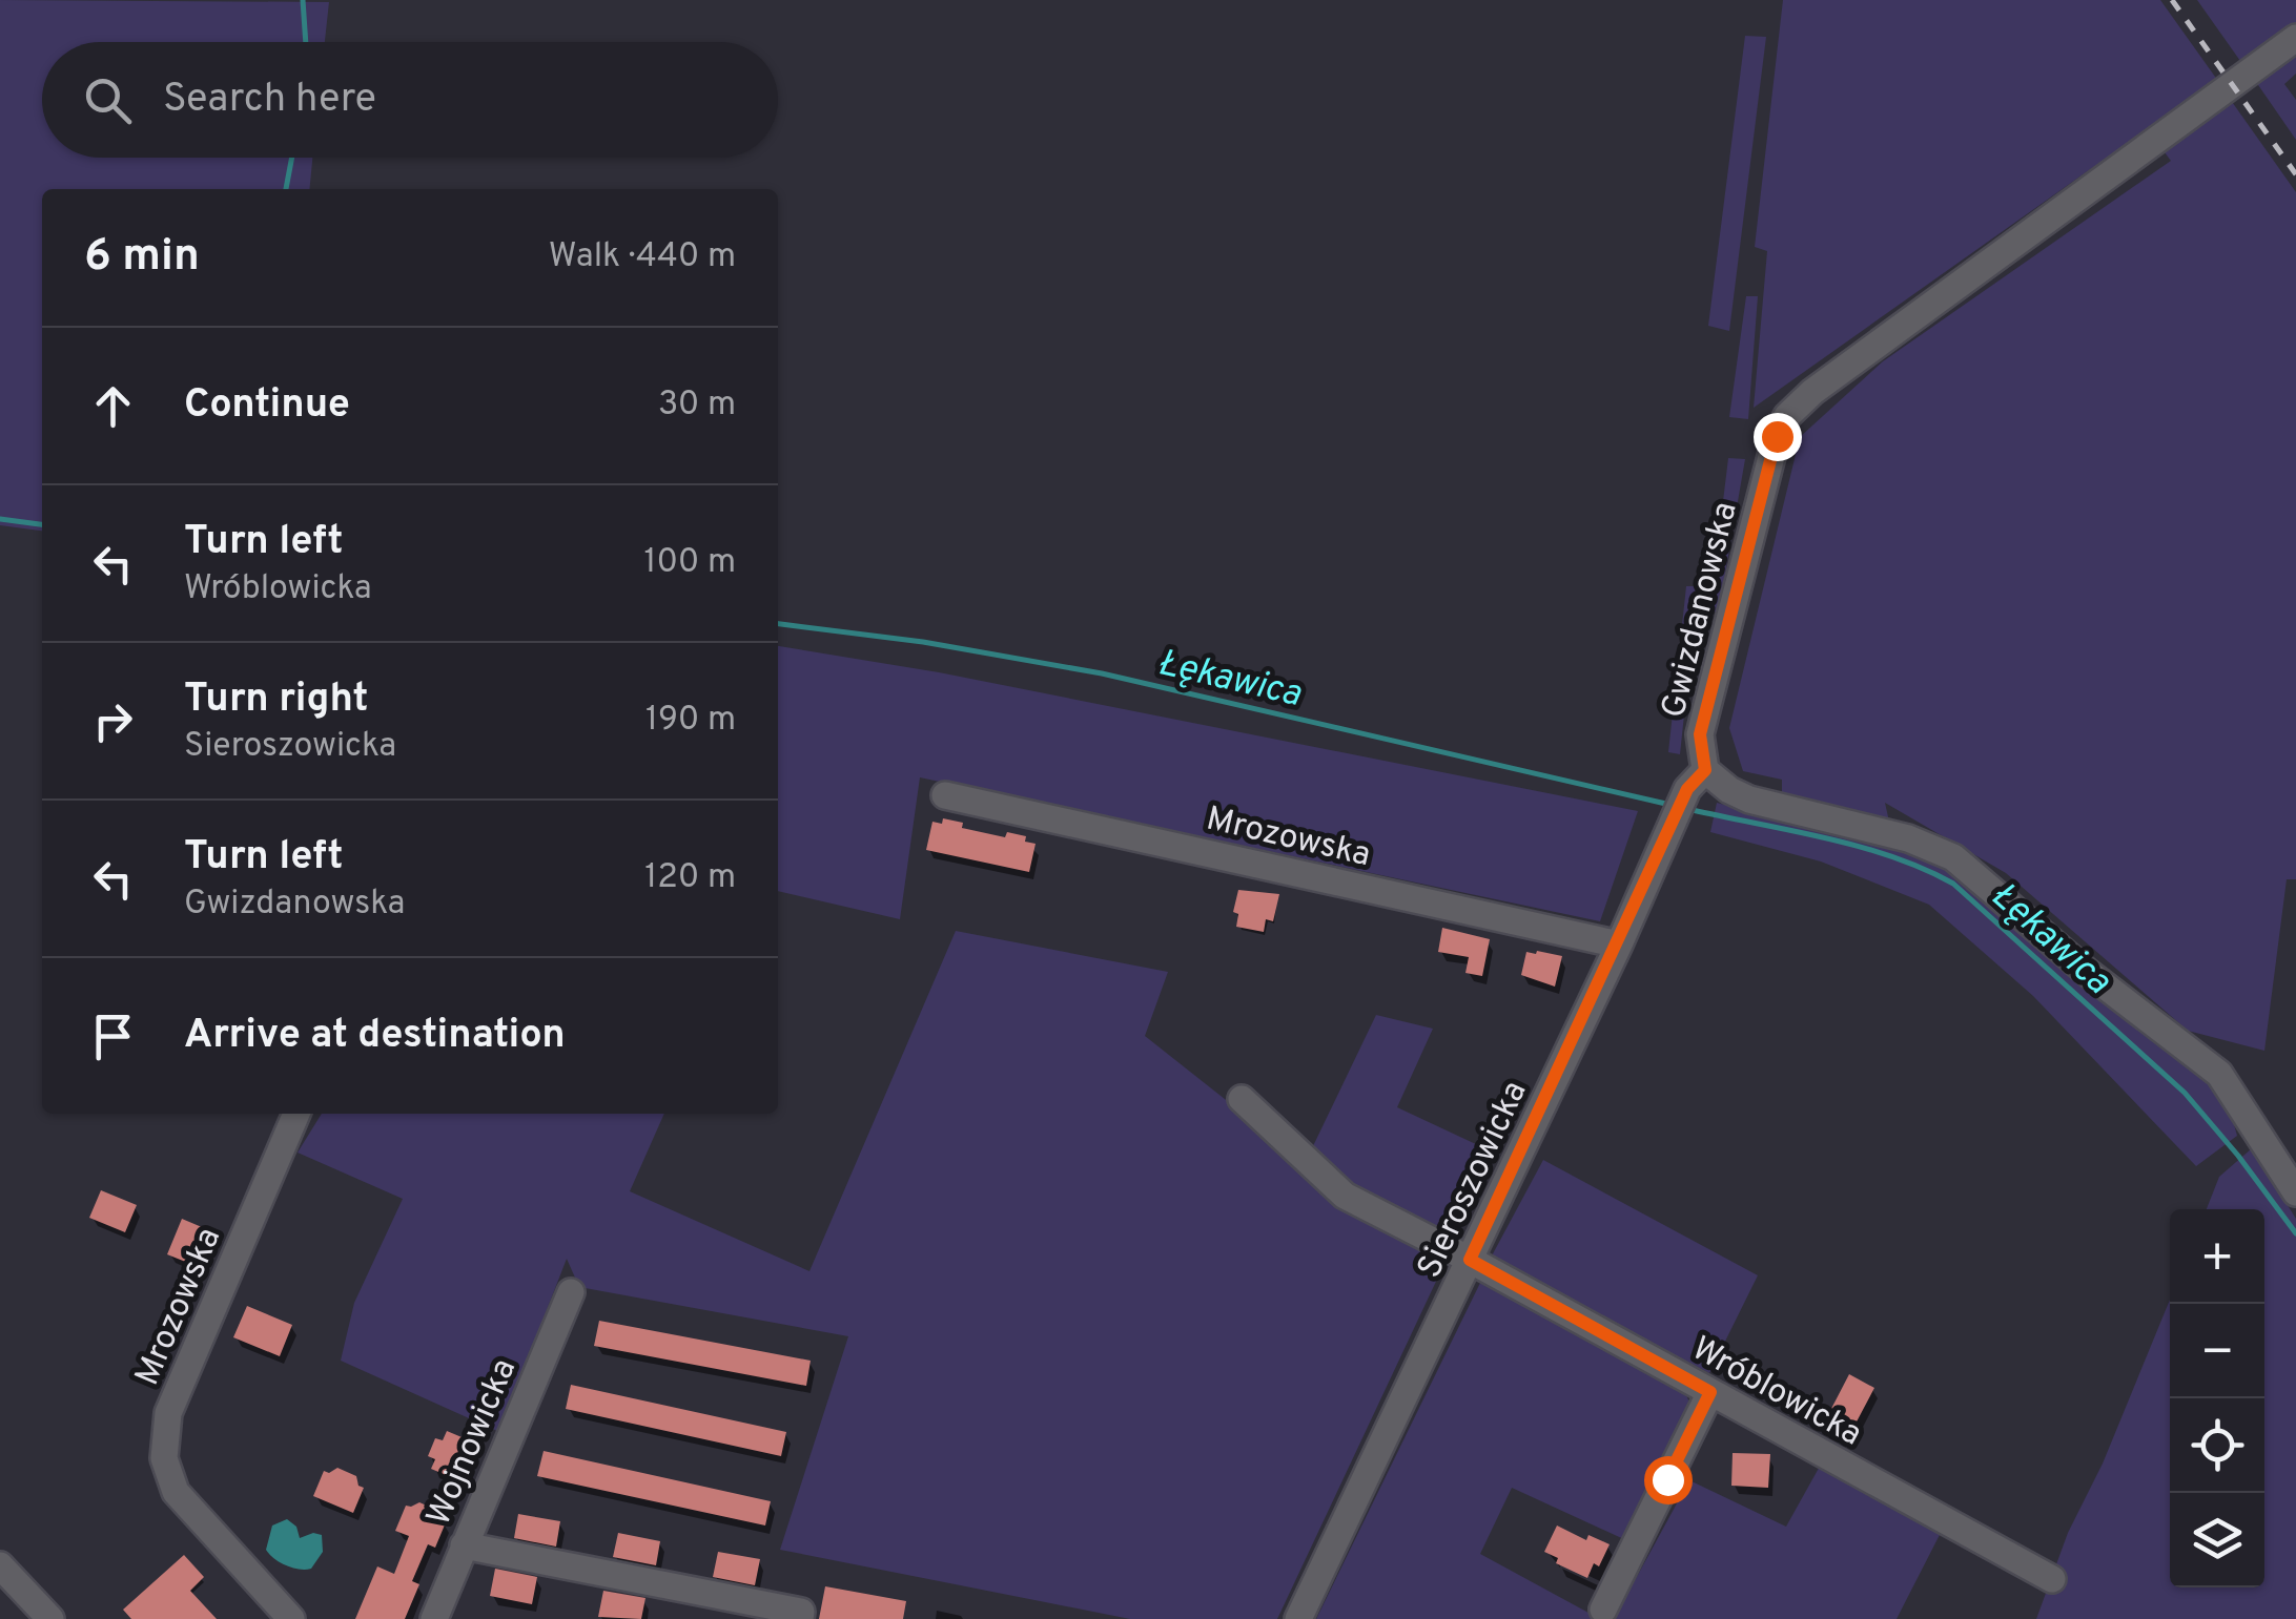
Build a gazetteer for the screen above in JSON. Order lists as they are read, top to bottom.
{
  "streets": {
    "street": [
      "Gwizdanowska",
      "Mrozowska",
      "Sieroszowicka",
      "Wróblowicka",
      "Wojnowicka"
    ]
  },
  "crossings": [
    ["Gwizdanowska", "Sieroszowicka"],
    ["Mrozowska", "Sieroszowicka"],
    ["Sieroszowicka", "Wróblowicka"]
  ],
  "water": ["Łękawica"],
  "page": {
    "search": "Search here",
    "heading": ["6 min", "Walk · 440 m"],
    "list": [
      ["Continue", "30 m"],
      ["Turn left", "Wróblowicka", "100 m"],
      ["Turn right", "Sieroszowicka", "190 m"],
      ["Turn left", "Gwizdanowska", "120 m"],
      "Arrive at destination"
    ],
    "map_buttons": ["+", "−"]
  }
}
